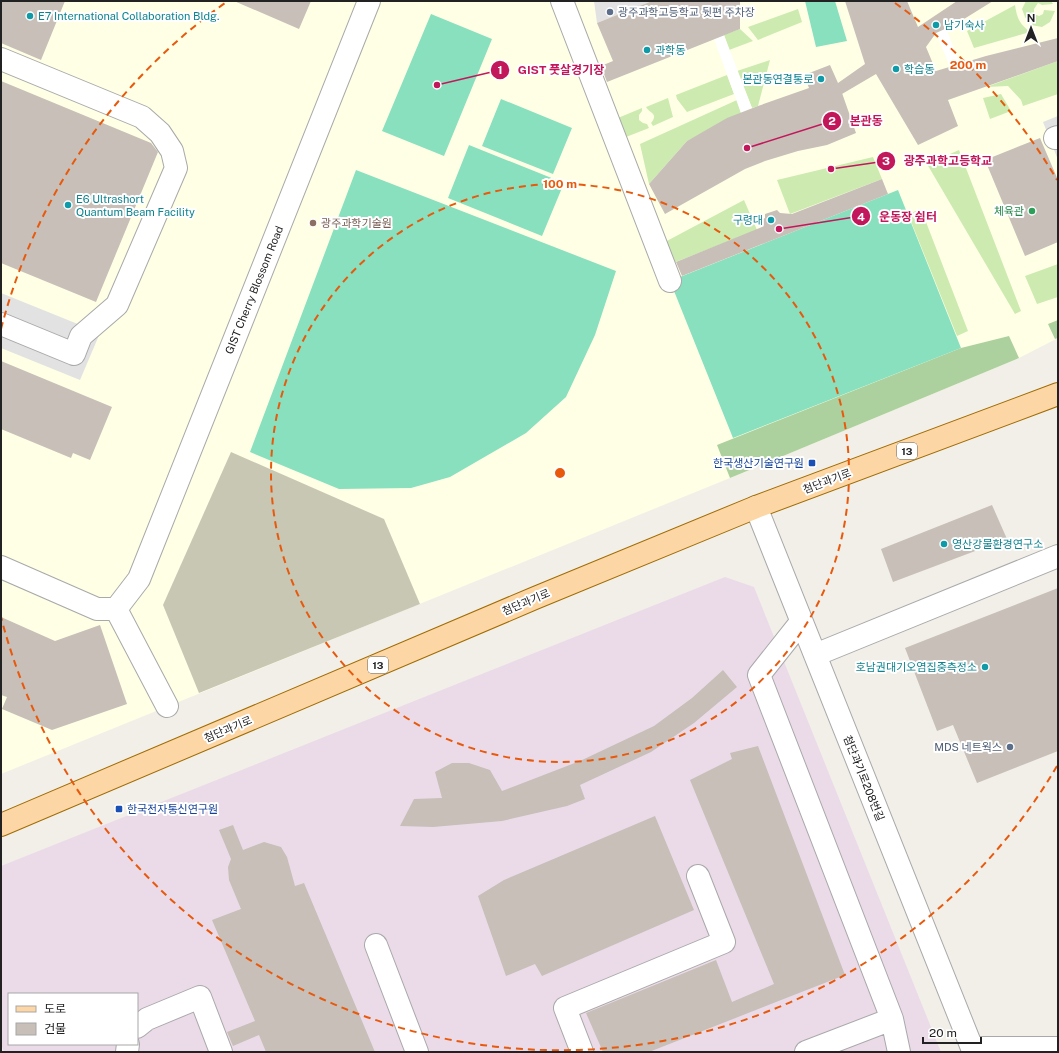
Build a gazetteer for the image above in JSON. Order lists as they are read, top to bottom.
{
  "streets": {
    "main road": ["13", "첨단과기로"],
    "street": ["GIST Cherry Blossom Road", "첨단과기로208번길"]
  },
  "crossings": [
    ["첨단과기로", "첨단과기로208번길"]
  ],
  "places": {
    "other": [
      "광주과학고등학교 뒷편 주차장",
      "E7 International Collaboration Bldg.",
      "남기숙사",
      "과학동",
      "학습동",
      "본관동연결통로",
      "GIST 풋살경기장",
      "본관동",
      "광주과학고등학교",
      "E6 Ultrashort Quantum Beam Facility",
      "체육관",
      "구령대",
      "광주과학기술원",
      "운동장 쉼터",
      "영산강물환경연구소",
      "호남권대기오염집중측정소",
      "MDS 네트웍스"
    ],
    "transit": ["한국생산기술연구원", "한국전자통신연구원"]
  },
  "legend": ["도로", "건물"],
  "scale_bar": "20 m",
  "north": "top",
  "rings": ["200 m", "100 m"]
}
